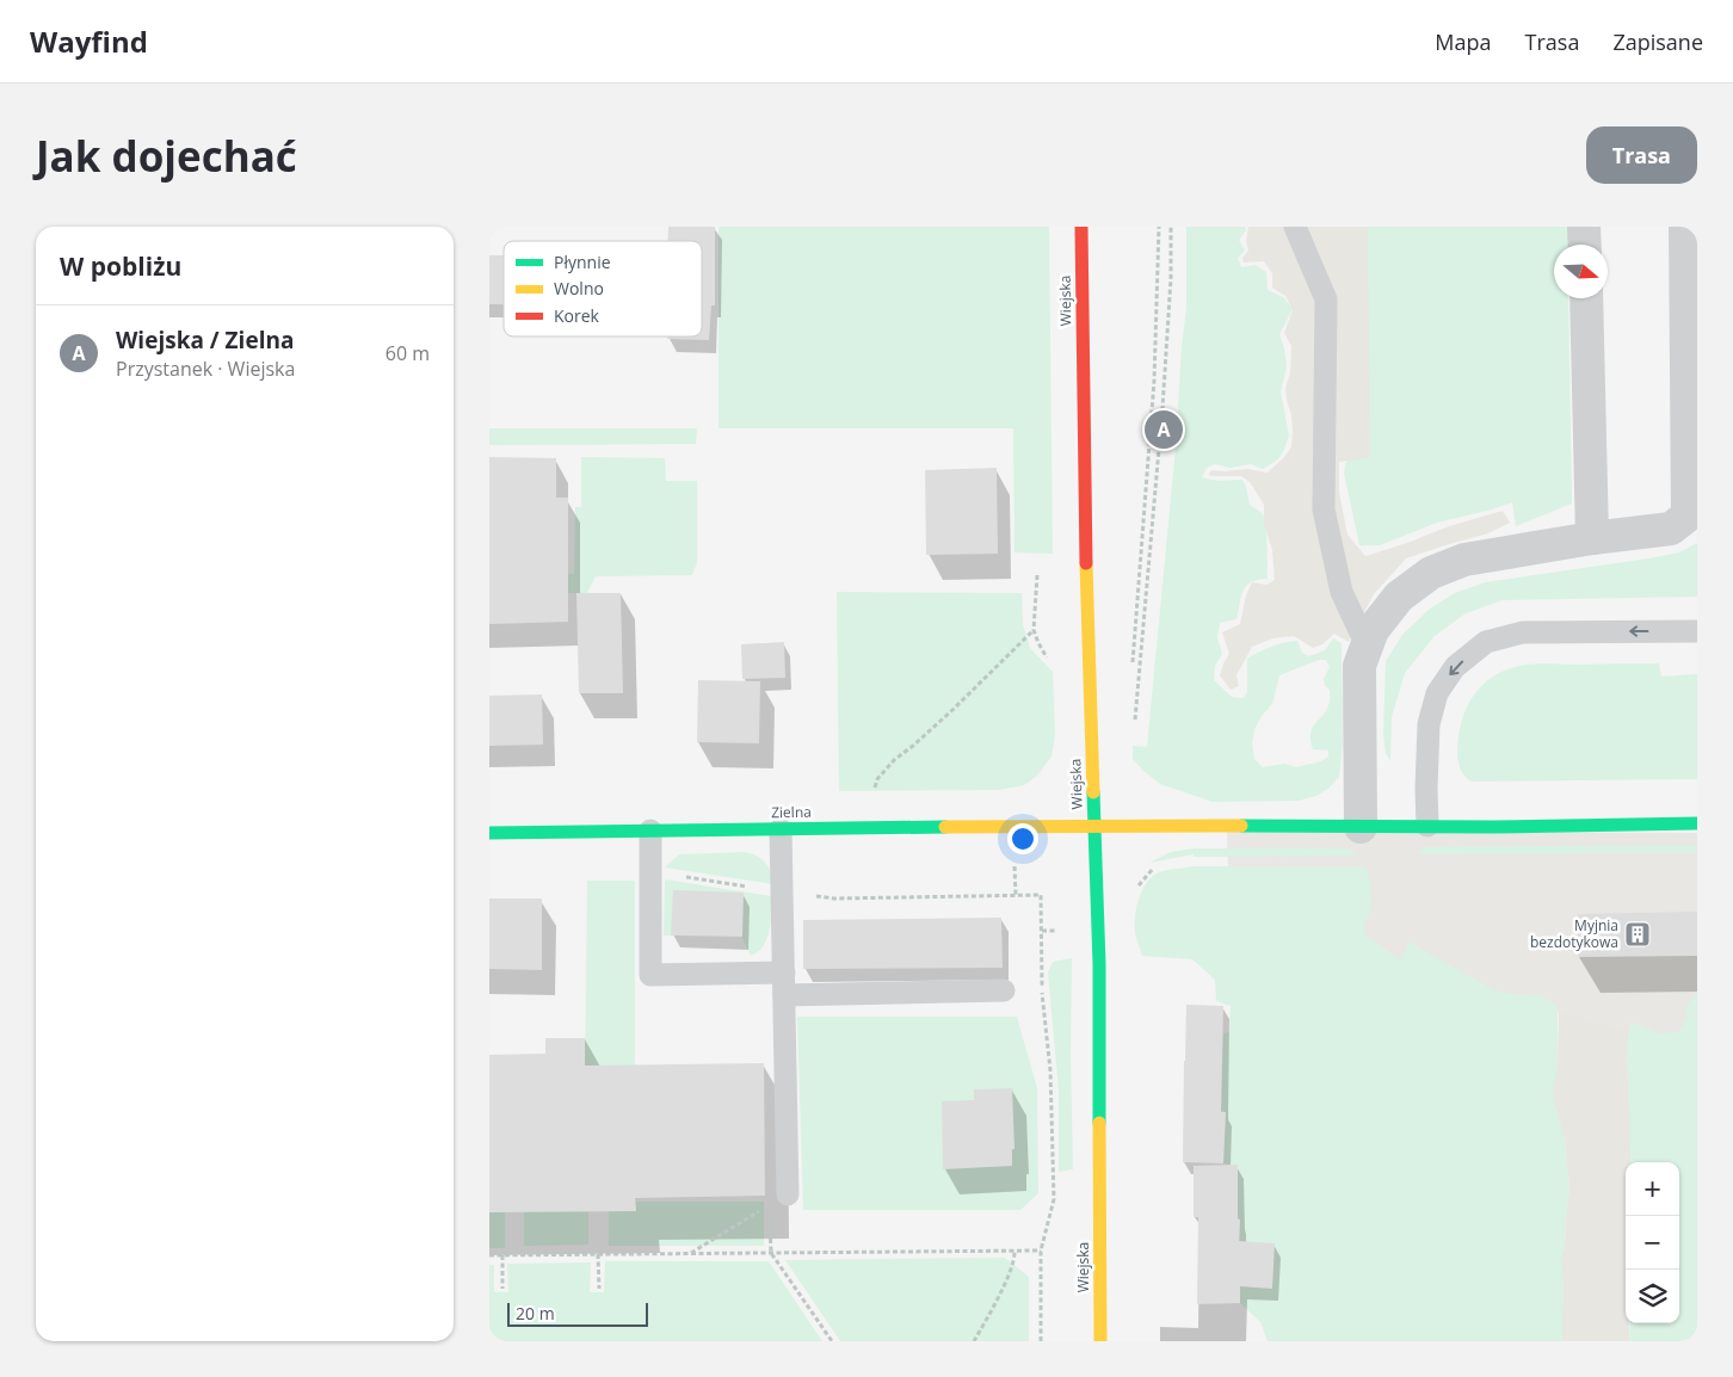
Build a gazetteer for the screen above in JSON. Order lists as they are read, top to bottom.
{
  "streets": {
    "street": ["Wiejska", "Zielna"]
  },
  "crossings": [
    ["Wiejska", "Zielna"]
  ],
  "places": {
    "building": ["Myjnia bezdotykowa"]
  },
  "legend": ["Płynnie", "Wolno", "Korek"],
  "scale_bar": "20 m",
  "north": "right",
  "page": {
    "header": "Wayfind",
    "nav": ["Mapa", "Trasa", "Zapisane"],
    "buttons": "Trasa",
    "title": "Jak dojechać",
    "heading": "W pobliżu",
    "list": [
      {
        "mark": "A",
        "name": "Wiejska / Zielna",
        "note": "Przystanek · Wiejska",
        "value": "60 m"
      }
    ],
    "pins": "A",
    "map_buttons": ["+", "−"],
    "scale": "20 m"
  }
}
